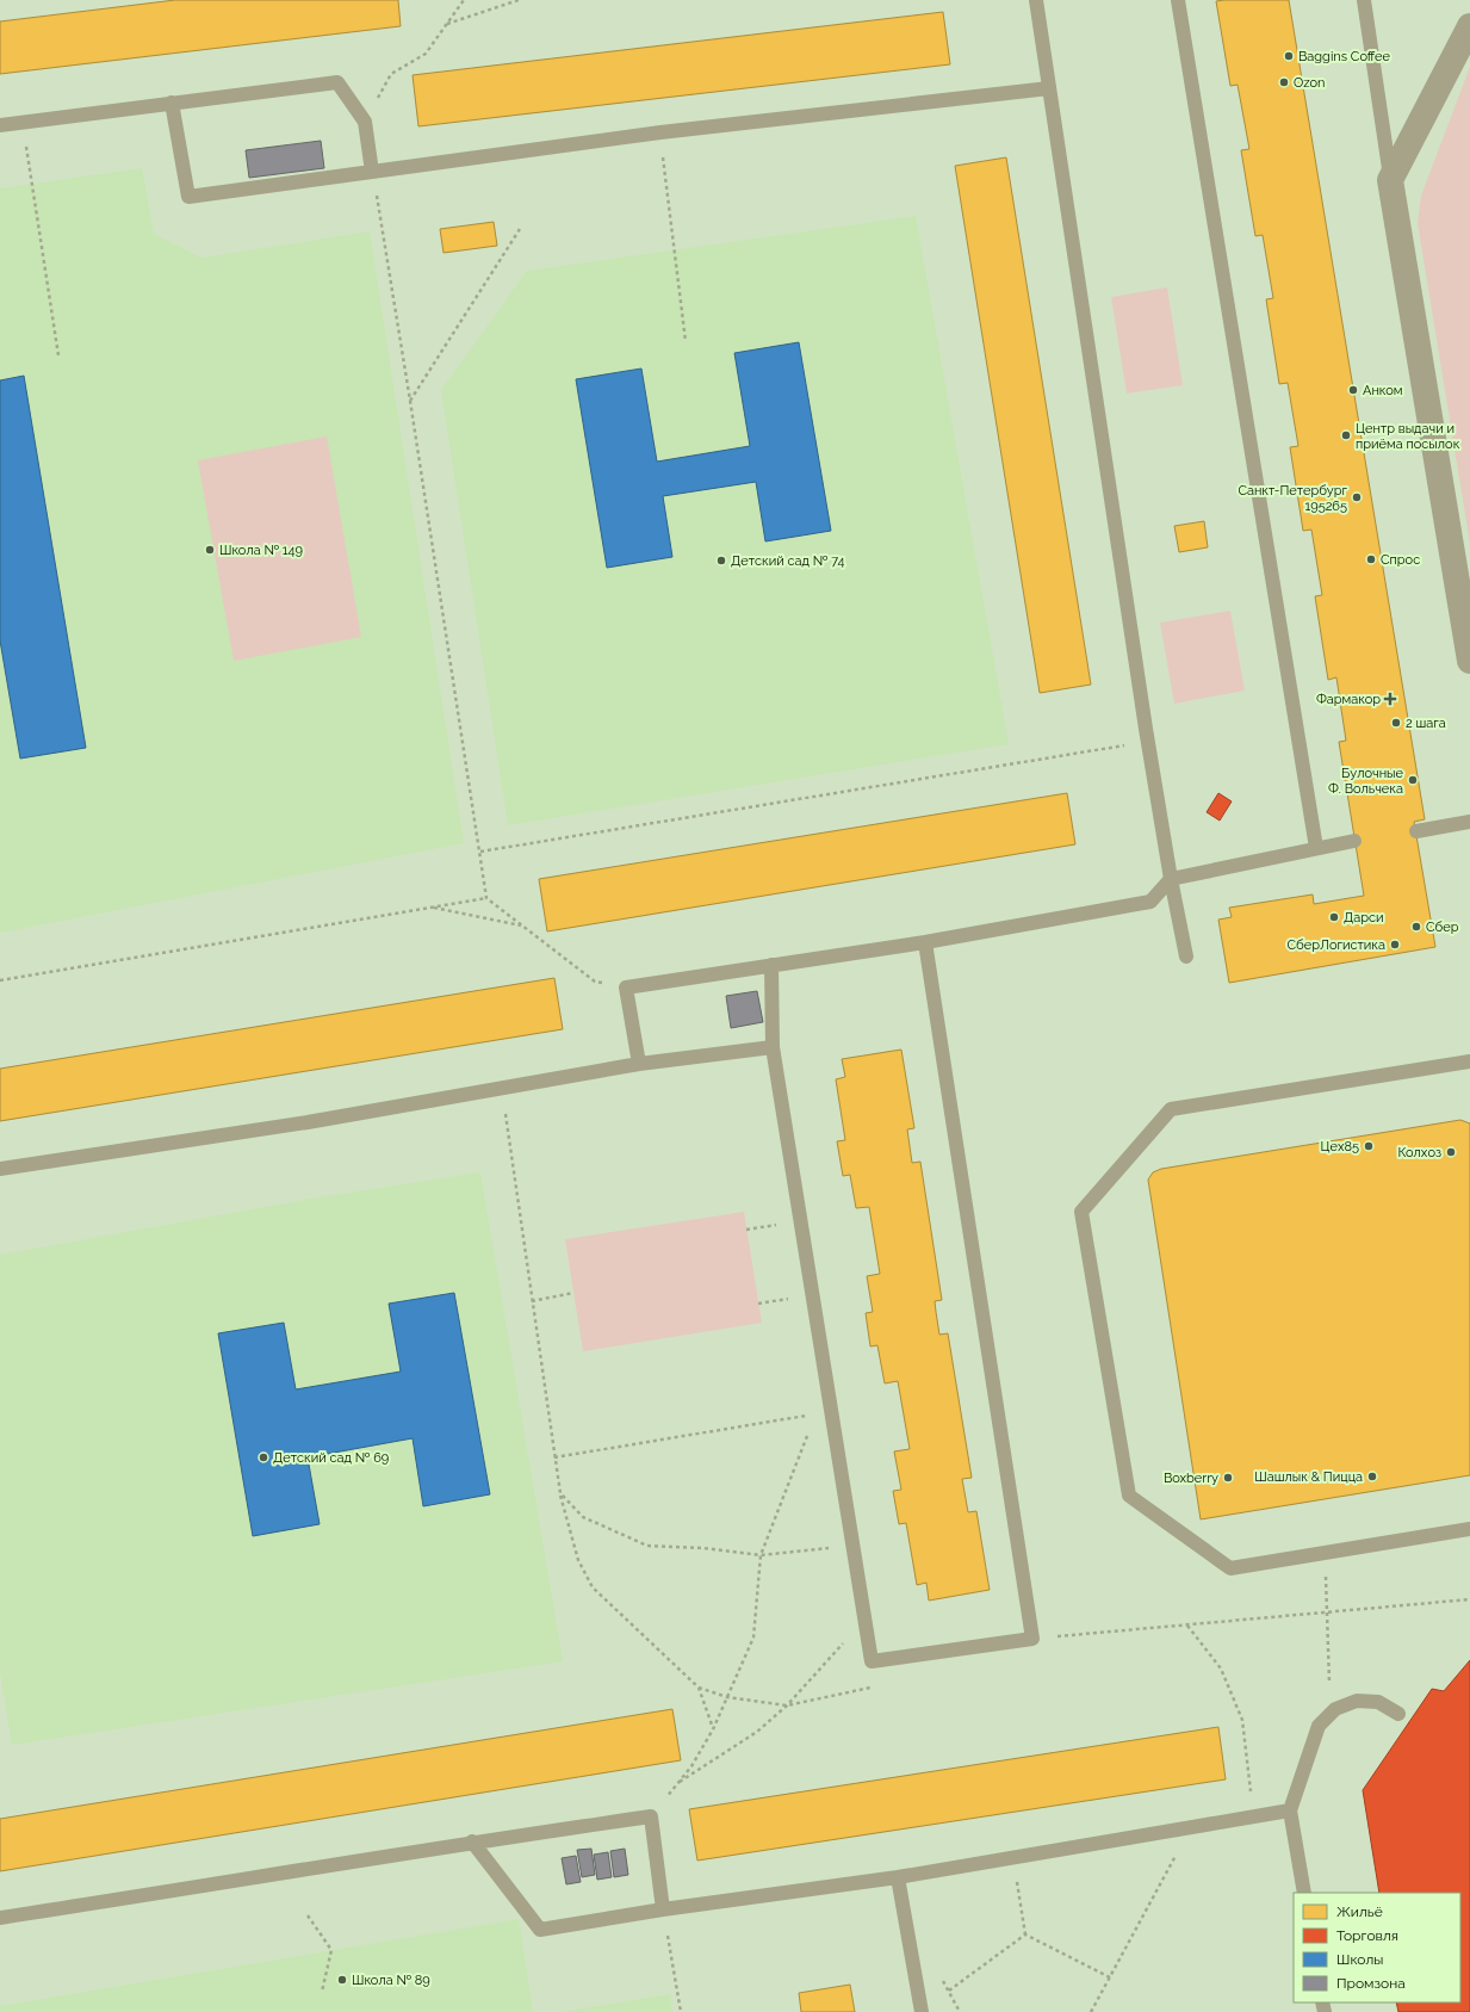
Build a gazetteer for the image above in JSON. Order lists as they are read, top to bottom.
{
  "places": {
    "other": [
      "Baggins Coffee",
      "Ozon",
      "Анком",
      "Центр выдачи и приёма посылок",
      "Санкт-Петербург 195265",
      "Школа № 149",
      "Спрос",
      "Детский сад № 74",
      "2 шага",
      "Булочные Ф. Вольчека",
      "Дарси",
      "Сбер",
      "СберЛогистика",
      "Цех85",
      "Колхоз",
      "Детский сад № 69",
      "Шашлык & Пицца",
      "Boxberry",
      "Школа № 89"
    ],
    "health": ["Фармакор"]
  },
  "legend": [
    "Жильё",
    "Торговля",
    "Школы",
    "Промзона"
  ]
}
